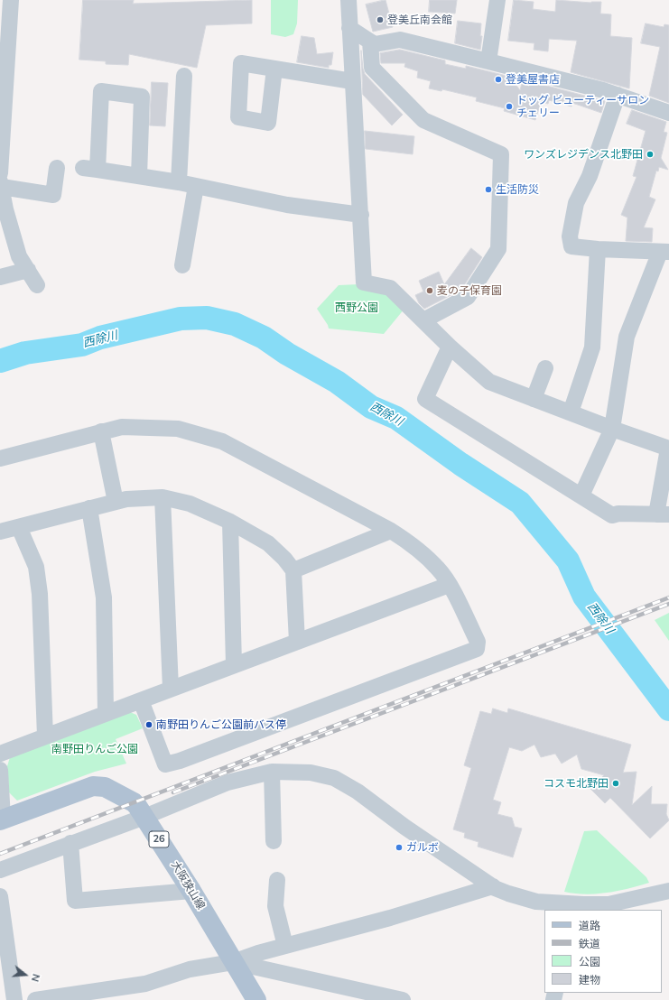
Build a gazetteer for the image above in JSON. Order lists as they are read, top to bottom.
{
  "streets": {
    "main road": ["26", "大阪狭山線"]
  },
  "water": ["西除川"],
  "parks": ["西野公園", "南野田りんご公園"],
  "places": [
    "登美丘南会館",
    "登美屋書店",
    "ドッグ ビューティーサロン チェリー",
    "ワンズレジデンス北野田",
    "生活防災",
    "麦の子保育園",
    "南野田りんご公園前バス停",
    "コスモ北野田",
    "ガルボ"
  ],
  "legend": [
    "道路",
    "鉄道",
    "公園",
    "建物"
  ],
  "north": "right"
}
